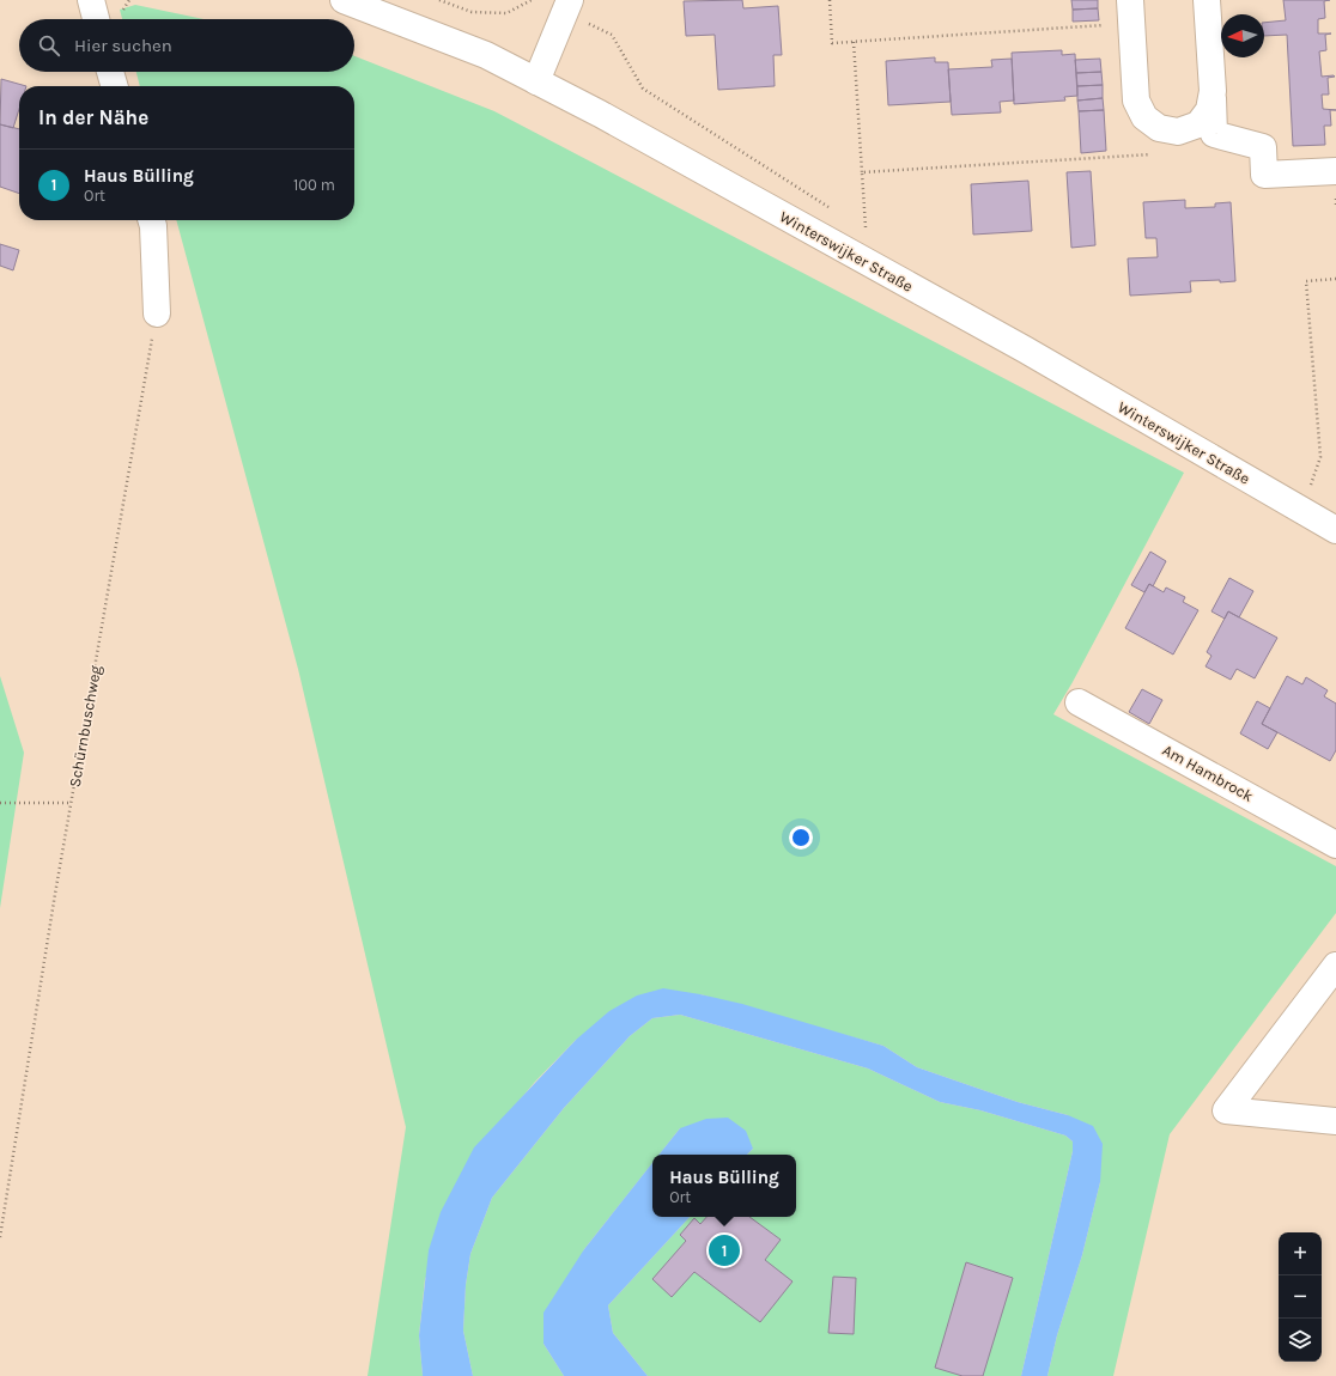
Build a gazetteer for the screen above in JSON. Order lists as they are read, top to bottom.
{
  "streets": {
    "street": ["Winterswijker Straße", "Am Hambrock"],
    "path": ["Schürnbuschweg"]
  },
  "north": "left",
  "page": {
    "search": "Hier suchen",
    "heading": "In der Nähe",
    "list": [
      {
        "mark": "1",
        "name": "Haus Bülling",
        "note": "Ort",
        "value": "100 m"
      }
    ],
    "popup": ["Haus Bülling", "Ort"],
    "map_buttons": ["+", "−"],
    "pins": "1"
  }
}
